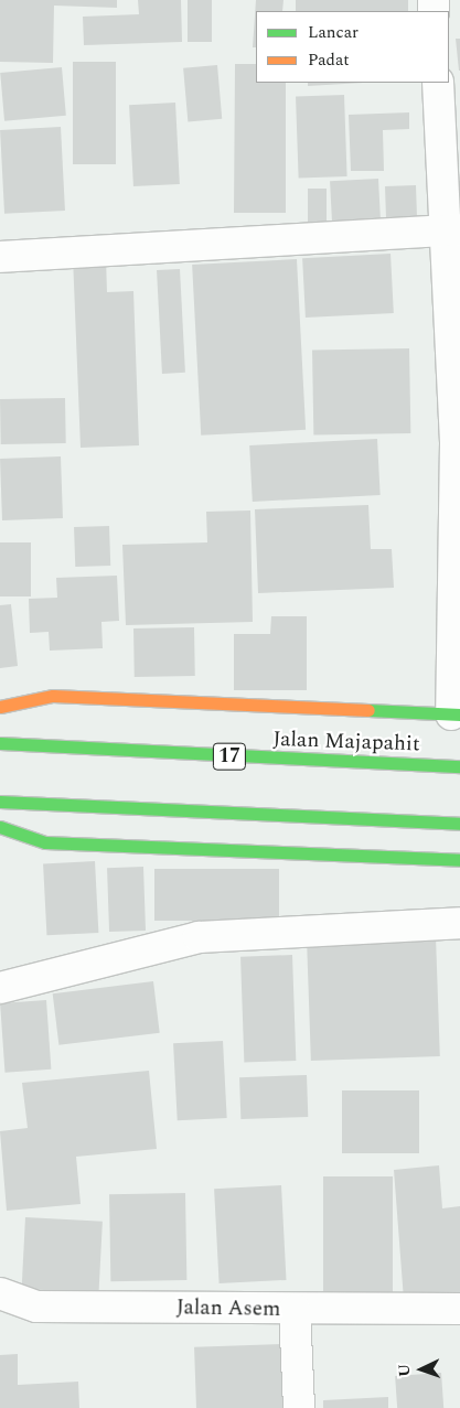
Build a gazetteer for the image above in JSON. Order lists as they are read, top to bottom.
{
  "streets": {
    "main road": ["Jalan Majapahit", "17"],
    "street": ["Jalan Asem"]
  },
  "legend": ["Lancar", "Padat"],
  "north": "left"
}
